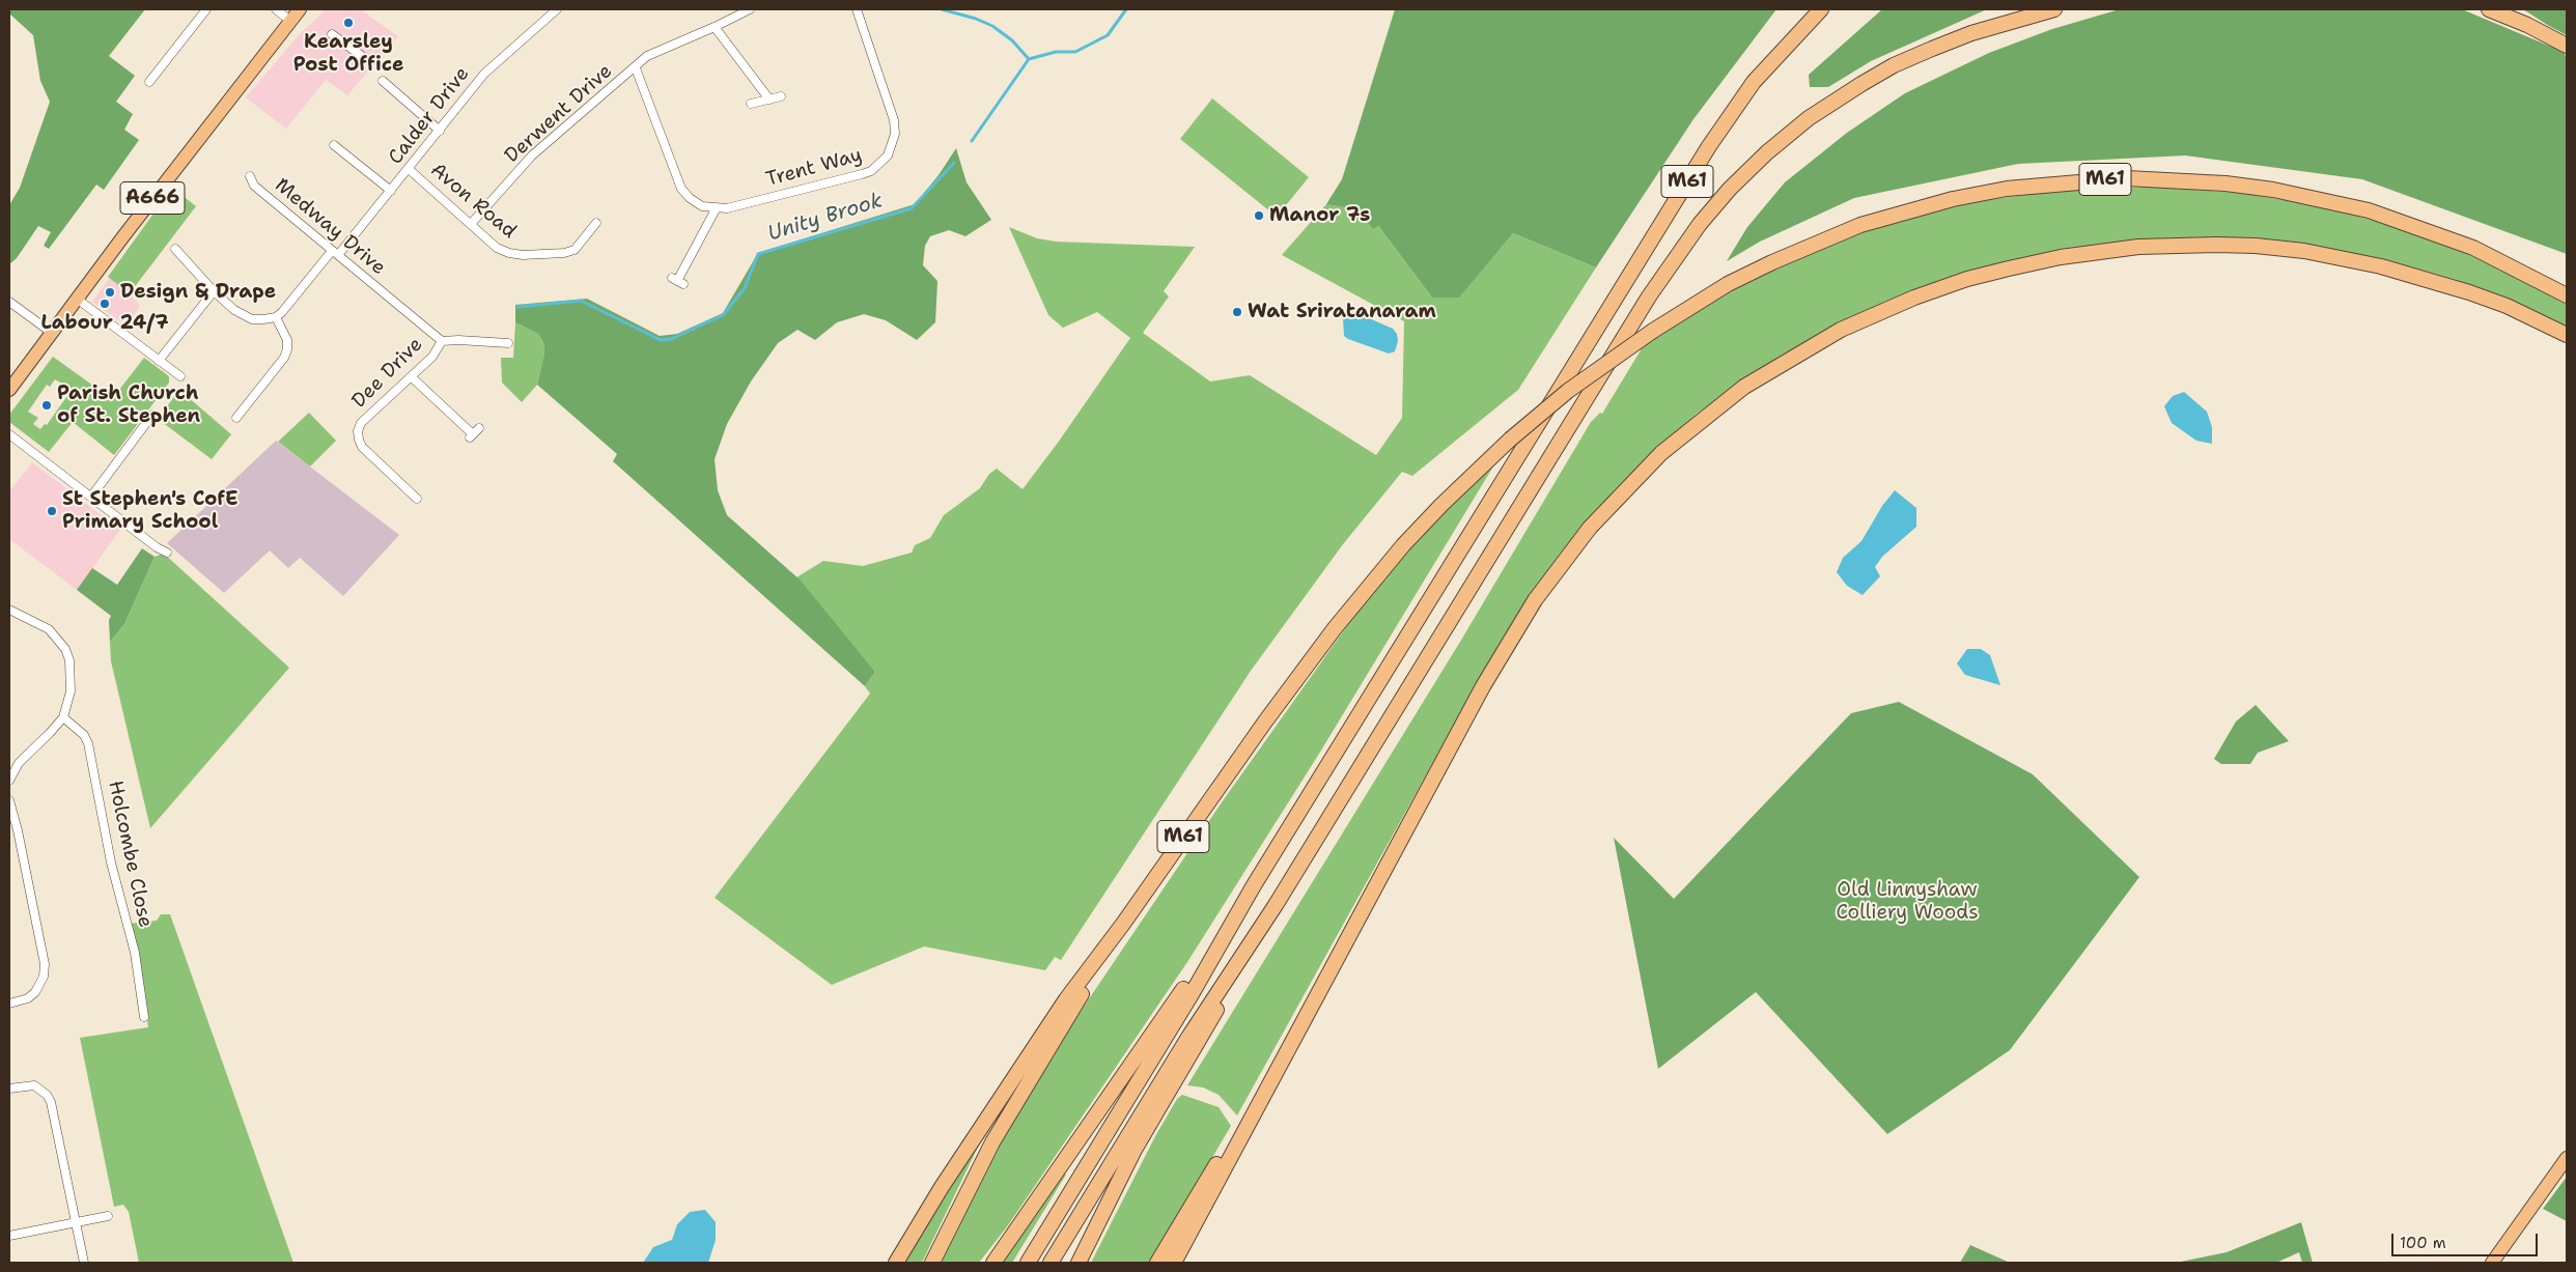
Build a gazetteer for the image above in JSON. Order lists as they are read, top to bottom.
{
  "streets": {
    "highway": ["M61"],
    "main road": ["A666"],
    "street": [
      "Derwent Drive",
      "Calder Drive",
      "Trent Way",
      "Avon Road",
      "Medway Drive",
      "Dee Drive",
      "Holcombe Close"
    ]
  },
  "crossings": [
    ["Derwent Drive", "Avon Road"],
    ["Calder Drive", "Avon Road"],
    ["Calder Drive", "Medway Drive"],
    ["Medway Drive", "Dee Drive"]
  ],
  "water": ["Unity Brook"],
  "parks": ["Old Linnyshaw Colliery Woods"],
  "places": [
    "Kearsley Post Office",
    "Manor 7s",
    "Design & Drape",
    "Labour 24/7",
    "Wat Sriratanaram",
    "Parish Church of St. Stephen",
    "St Stephen's CofE Primary School"
  ],
  "scale_bar": "100 m"
}
